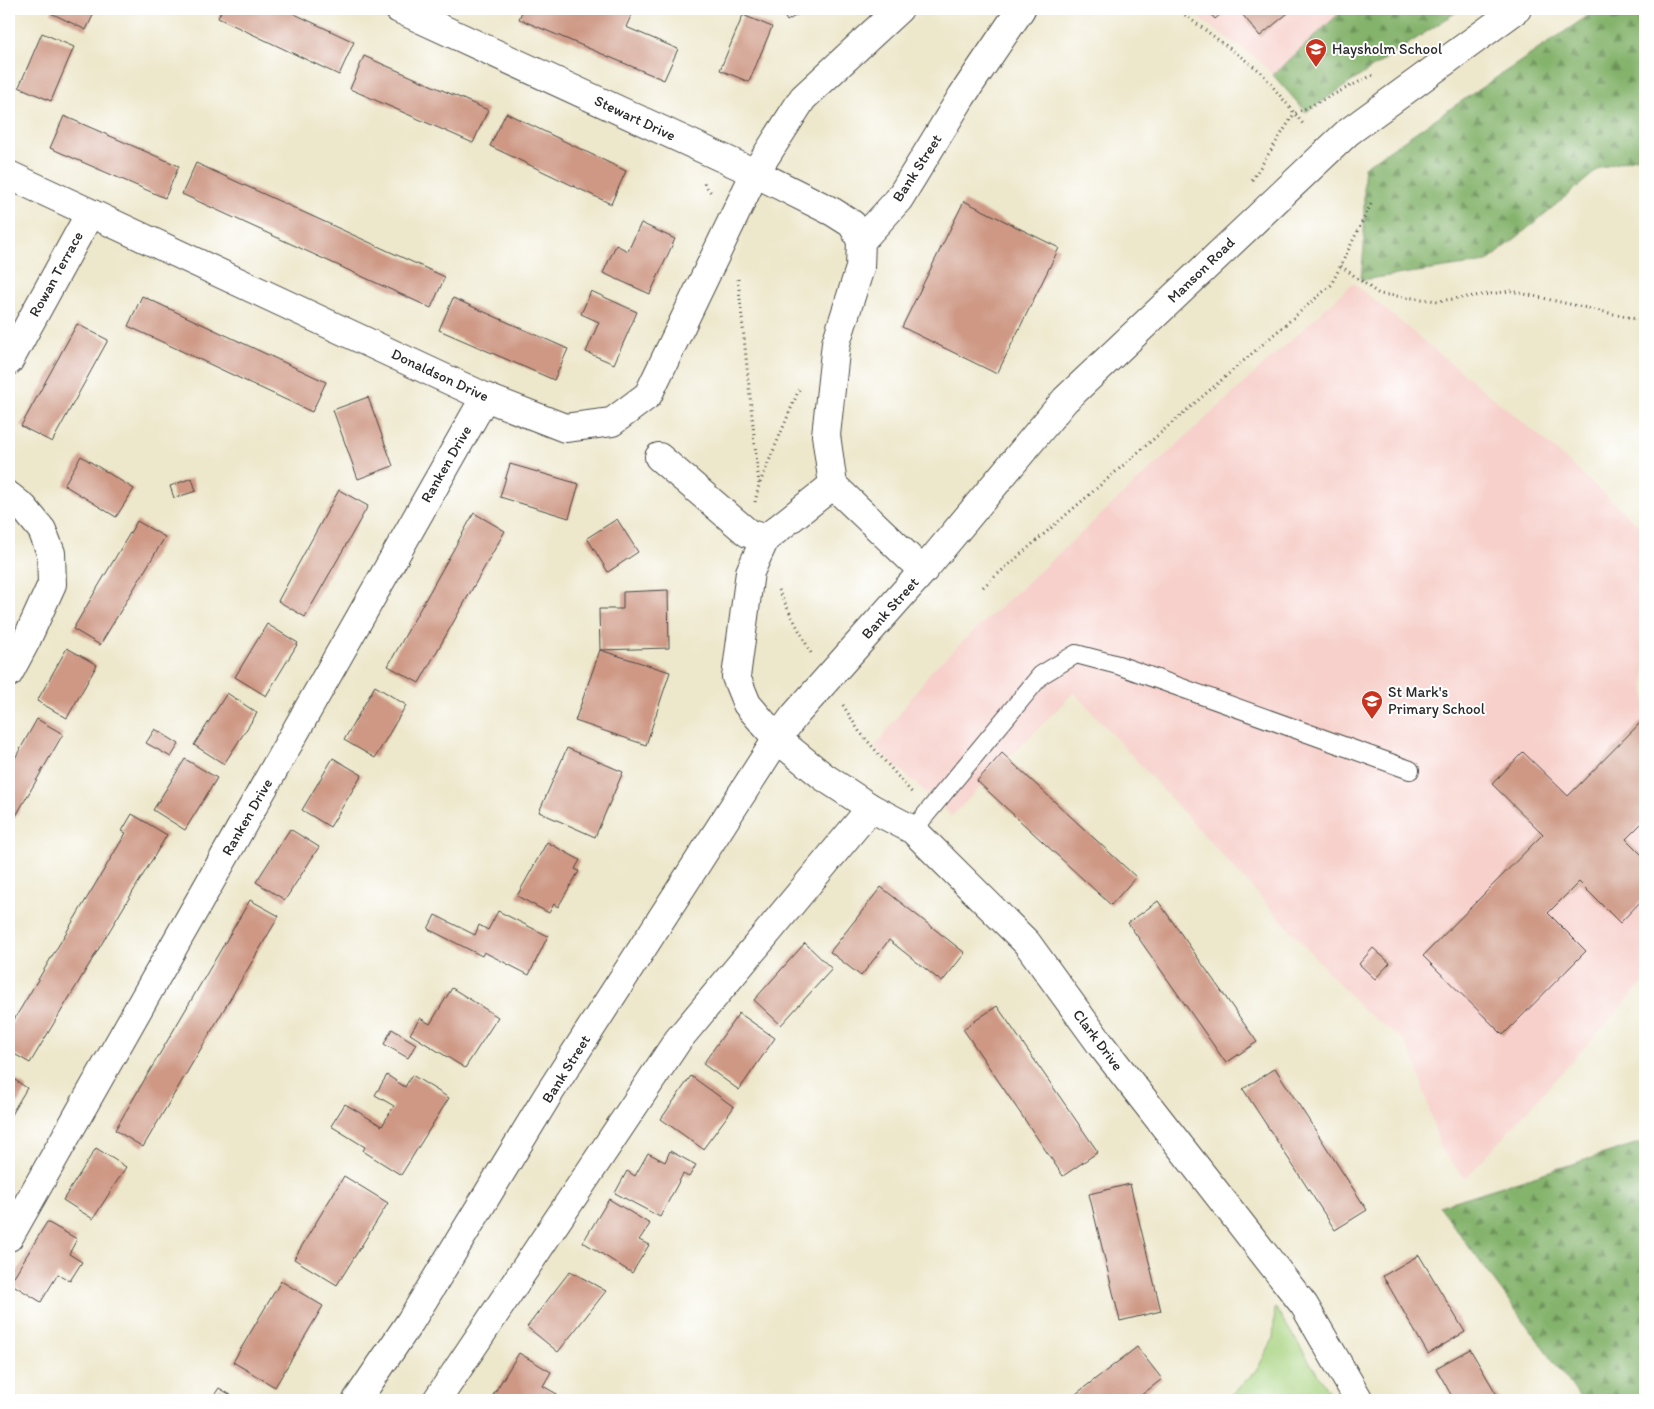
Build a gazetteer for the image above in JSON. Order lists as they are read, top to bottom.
{
  "streets": {
    "street": [
      "Stewart Drive",
      "Bank Street",
      "Manson Road",
      "Rowan Terrace",
      "Donaldson Drive",
      "Ranken Drive",
      "Clark Drive"
    ]
  },
  "crossings": [
    ["Stewart Drive", "Bank Street"],
    ["Stewart Drive", "Donaldson Drive"],
    ["Bank Street", "Manson Road"],
    ["Bank Street", "Clark Drive"],
    ["Rowan Terrace", "Donaldson Drive"],
    ["Donaldson Drive", "Ranken Drive"]
  ],
  "places": {
    "school or university": ["Haysholm School", "St Mark's Primary School"]
  }
}
